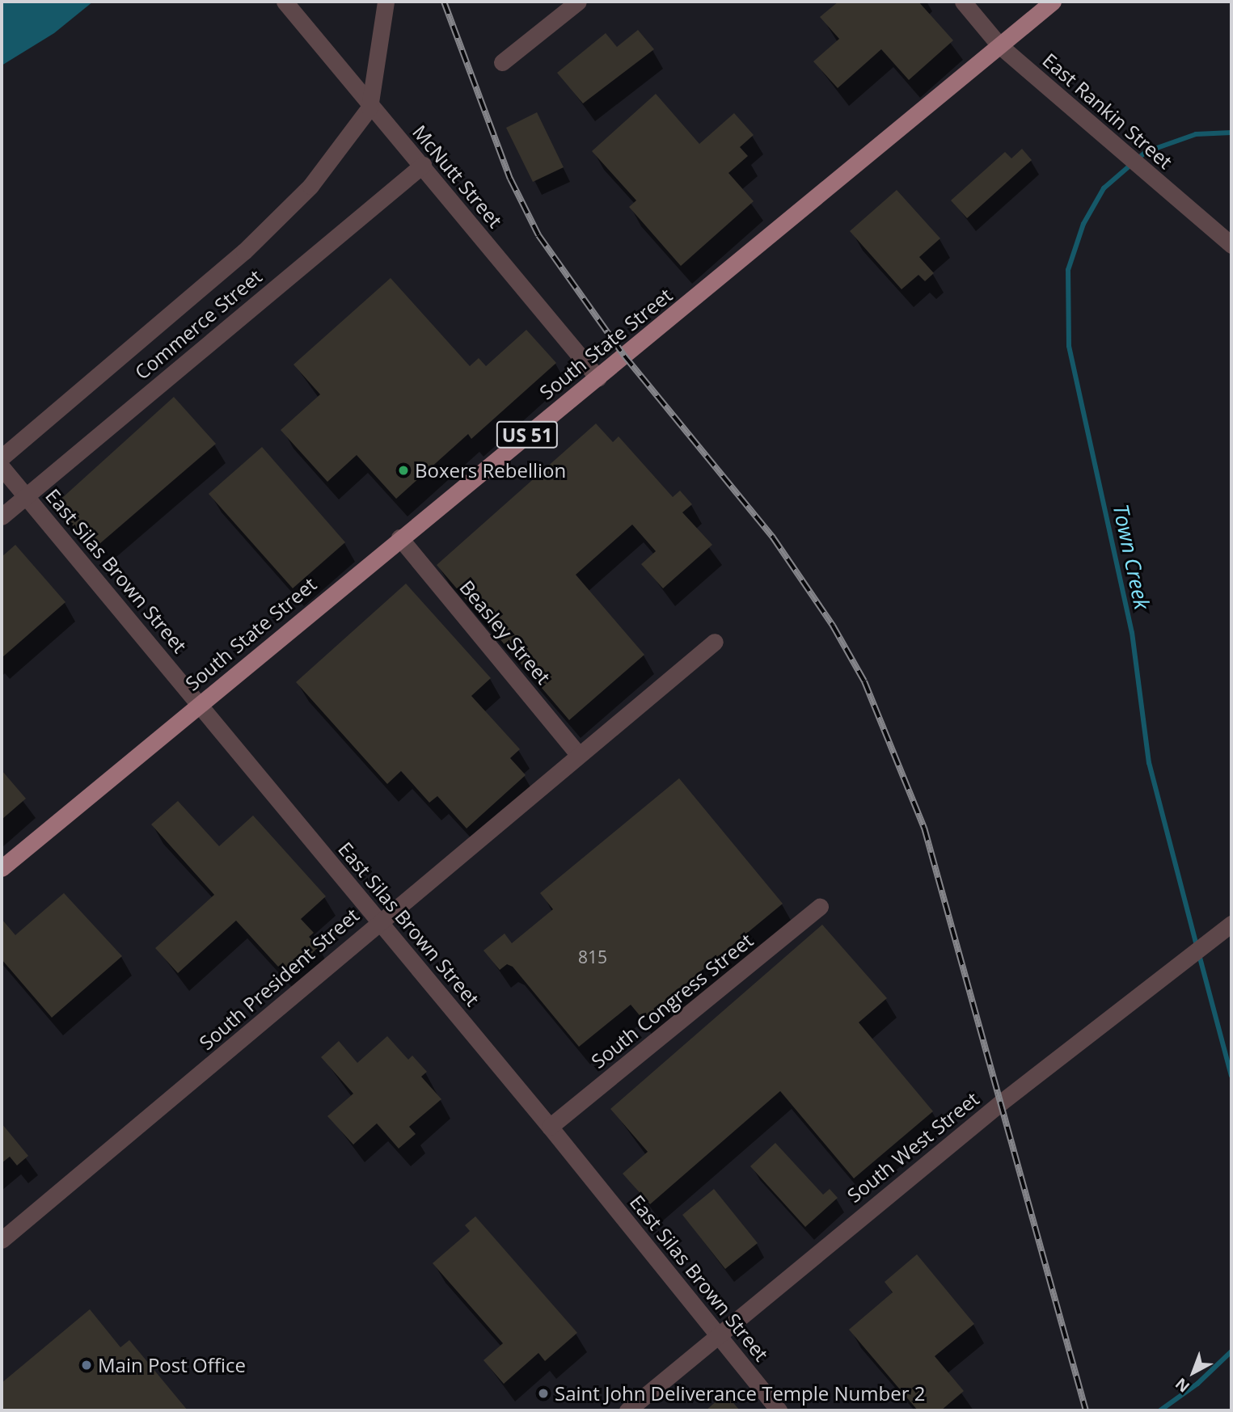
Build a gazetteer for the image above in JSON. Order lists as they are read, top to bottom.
{
  "streets": {
    "main road": ["South State Street", "US 51"],
    "street": [
      "East Rankin Street",
      "McNutt Street",
      "Commerce Street",
      "East Silas Brown Street",
      "Beasley Street",
      "South President Street",
      "South Congress Street",
      "South West Street"
    ]
  },
  "crossings": [
    ["East Rankin Street", "South State Street"],
    ["McNutt Street", "Commerce Street"],
    ["McNutt Street", "South State Street"],
    ["Commerce Street", "East Silas Brown Street"],
    ["South State Street", "East Silas Brown Street"],
    ["South State Street", "Beasley Street"],
    ["East Silas Brown Street", "South President Street"],
    ["East Silas Brown Street", "South Congress Street"],
    ["East Silas Brown Street", "South West Street"],
    ["Beasley Street", "South President Street"]
  ],
  "water": ["Town Creek"],
  "places": ["Boxers Rebellion", "Main Post Office", "Saint John Deliverance Temple Number 2"],
  "house_numbers": ["815"],
  "north": "bottom left"
}
